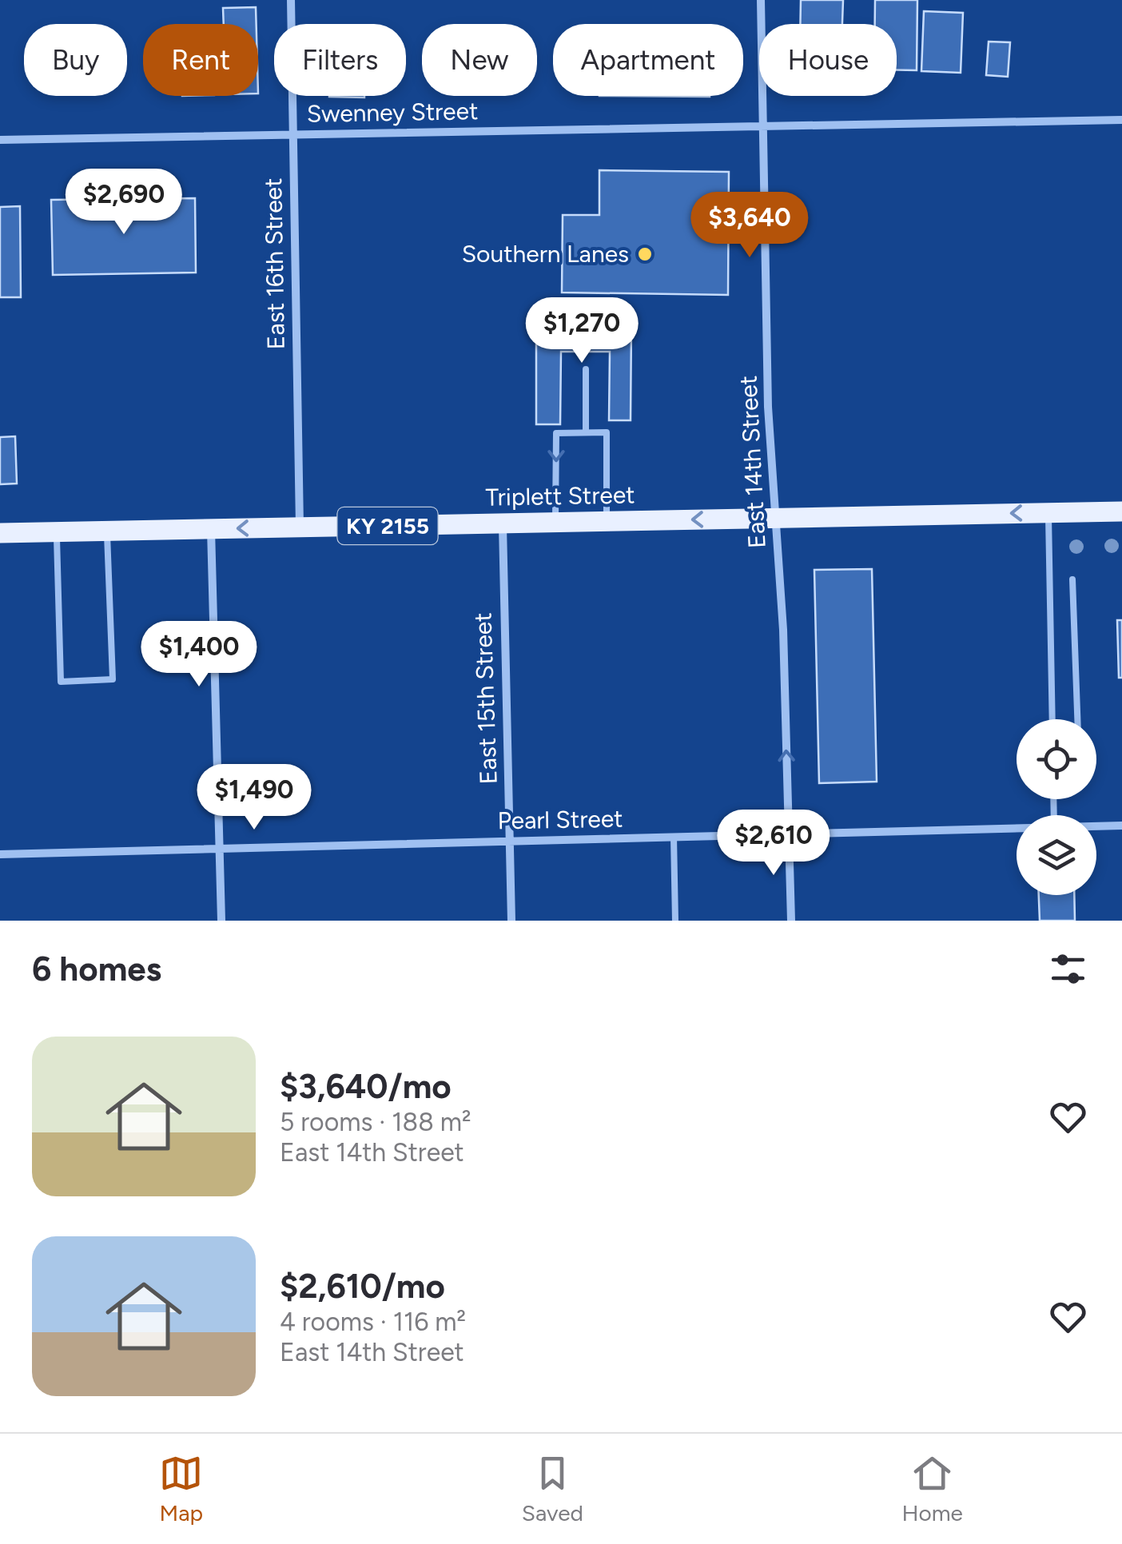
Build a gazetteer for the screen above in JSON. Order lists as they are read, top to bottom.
{
  "streets": {
    "main road": ["Triplett Street", "KY 2155"],
    "street": [
      "Swenney Street",
      "East 16th Street",
      "East 14th Street",
      "East 15th Street",
      "Pearl Street"
    ]
  },
  "crossings": [
    ["Swenney Street", "East 16th Street"],
    ["Swenney Street", "East 14th Street"],
    ["East 16th Street", "Triplett Street"],
    ["East 14th Street", "Triplett Street"],
    ["East 14th Street", "Pearl Street"],
    ["Triplett Street", "East 15th Street"],
    ["East 15th Street", "Pearl Street"]
  ],
  "one_way": ["Triplett Street"],
  "places": ["Southern Lanes"],
  "page": {
    "chip": [
      "Buy",
      "Rent",
      "Filters",
      "New",
      "Apartment",
      "House"
    ],
    "price": [
      "$2,690",
      "$3,640",
      "$1,270",
      "$1,400",
      "$1,490",
      "$2,610"
    ],
    "heading": "6 homes",
    "list": [
      {
        "name": "$3,640/mo",
        "note": "5 rooms · 188 m² · East 14th Street"
      },
      {
        "name": "$2,610/mo",
        "note": "4 rooms · 116 m² · East 14th Street"
      }
    ],
    "tabs": ["Map", "Saved", "Home"]
  }
}
